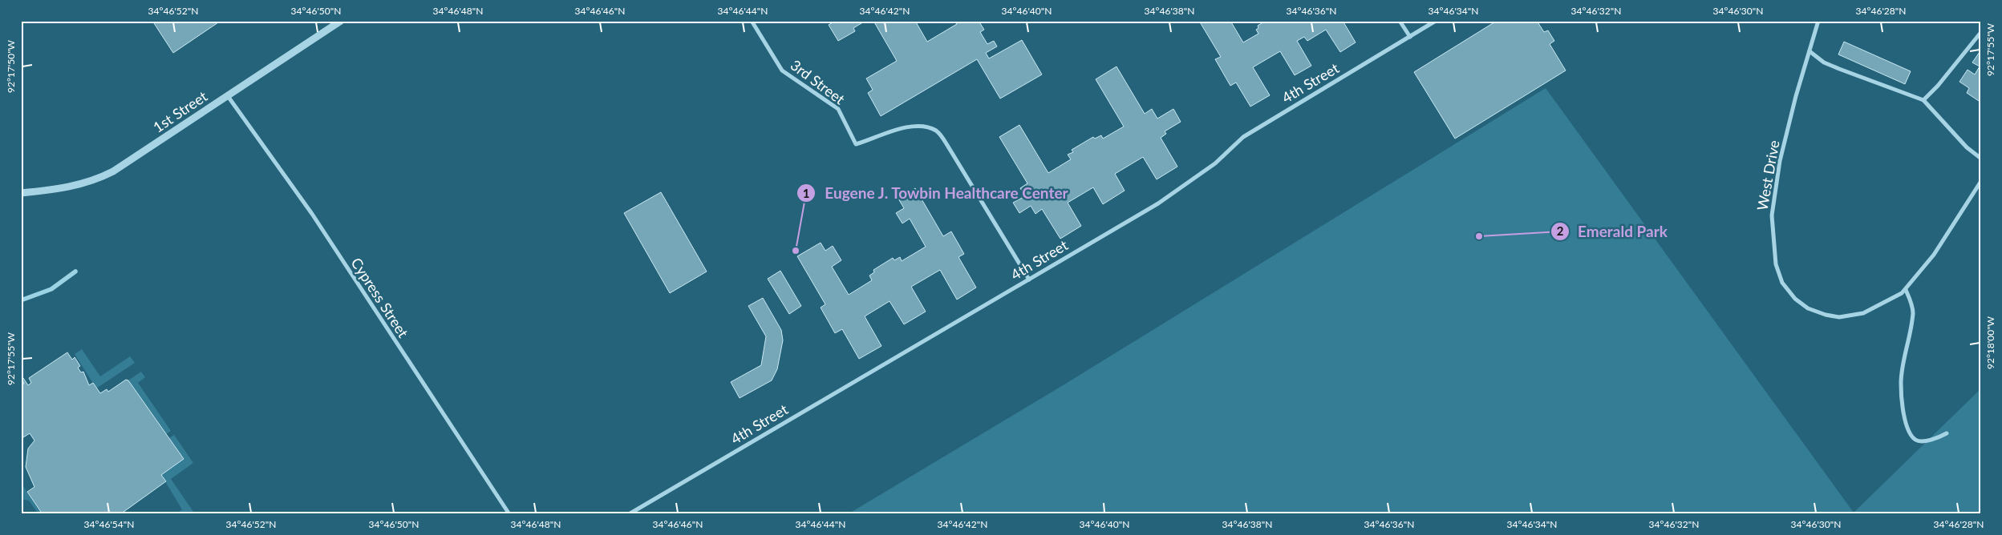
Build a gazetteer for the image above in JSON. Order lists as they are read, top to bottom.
{
  "streets": {
    "street": [
      "3rd Street",
      "4th Street",
      "1st Street",
      "West Drive",
      "Cypress Street"
    ]
  },
  "crossings": [
    ["3rd Street", "4th Street"],
    ["1st Street", "Cypress Street"]
  ],
  "places": ["Emerald Park", "Eugene J. Towbin Healthcare Center"],
  "coordinates": [
    "34°46'52\"N",
    "34°46'50\"N",
    "34°46'48\"N",
    "34°46'46\"N",
    "34°46'44\"N",
    "34°46'42\"N",
    "34°46'40\"N",
    "34°46'38\"N",
    "34°46'36\"N",
    "34°46'34\"N",
    "34°46'32\"N",
    "34°46'30\"N",
    "34°46'28\"N",
    "92°17'55\"W",
    "92°17'50\"W",
    "92°18'00\"W",
    "34°46'54\"N"
  ]
}
